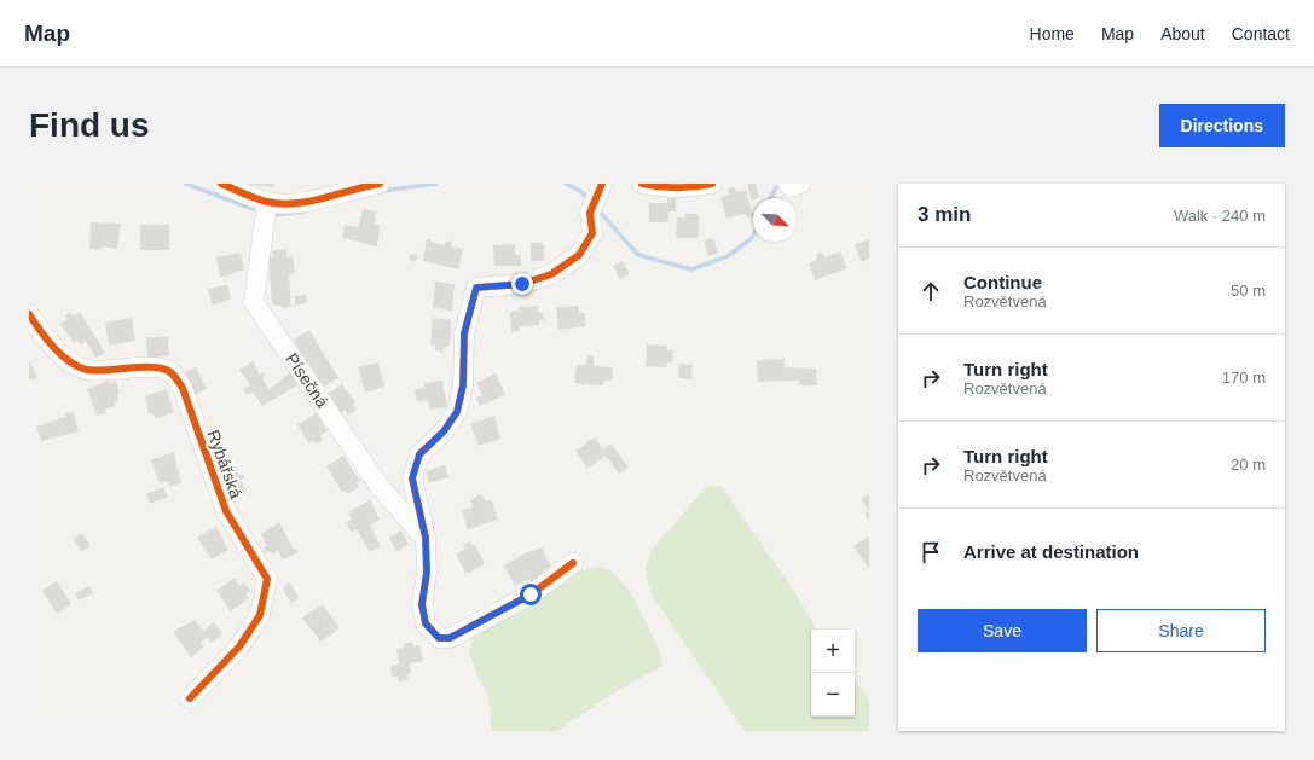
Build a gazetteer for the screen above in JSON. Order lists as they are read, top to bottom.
{
  "streets": {
    "street": ["Písečná", "Rybářská"]
  },
  "north": "bottom right",
  "page": {
    "header": "Map",
    "nav": [
      "Home",
      "Map",
      "About",
      "Contact"
    ],
    "buttons": [
      "Directions",
      ["Save", "Share"]
    ],
    "title": "Find us",
    "heading": ["3 min", "Walk · 240 m"],
    "list": [
      ["Continue", "Rozvětvená", "50 m"],
      ["Turn right", "Rozvětvená", "170 m"],
      ["Turn right", "Rozvětvená", "20 m"],
      "Arrive at destination"
    ],
    "map_buttons": ["+", "−"]
  }
}
